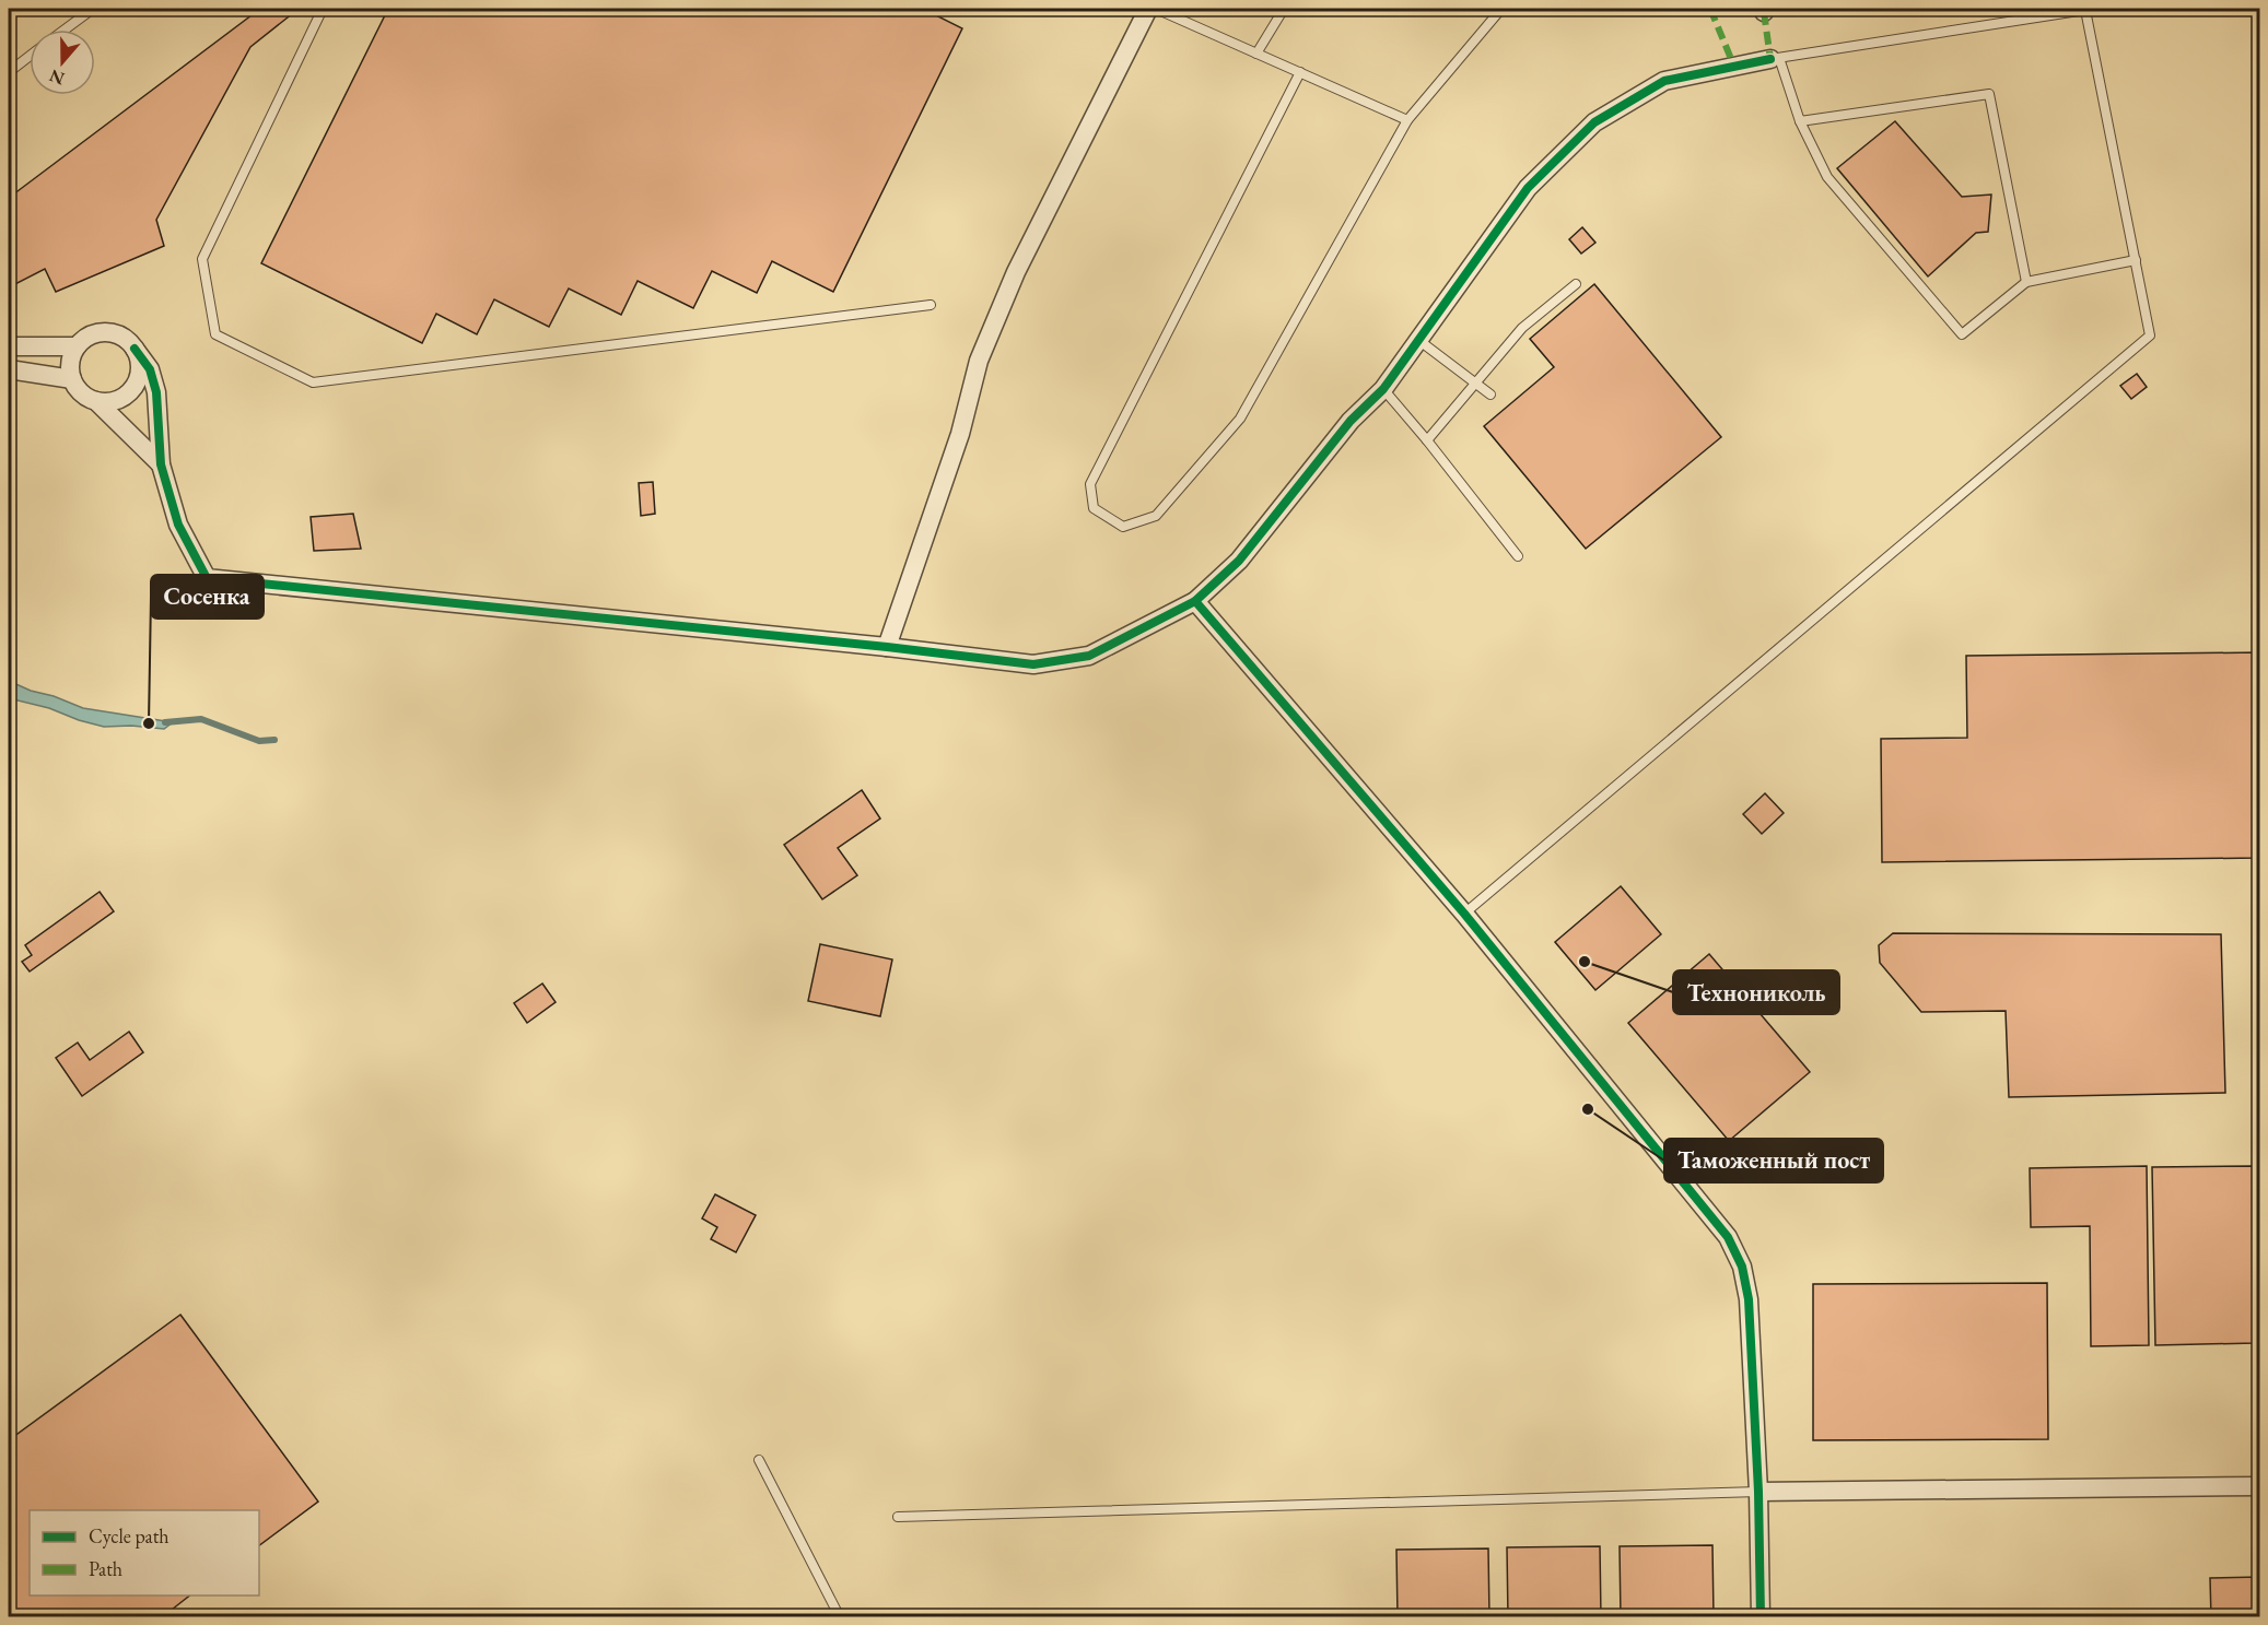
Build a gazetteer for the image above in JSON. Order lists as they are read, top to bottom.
{
  "places": ["Сосенка", "Технониколь", "Таможенный пост"],
  "legend": ["Cycle path", "Path"],
  "north": "bottom"
}
